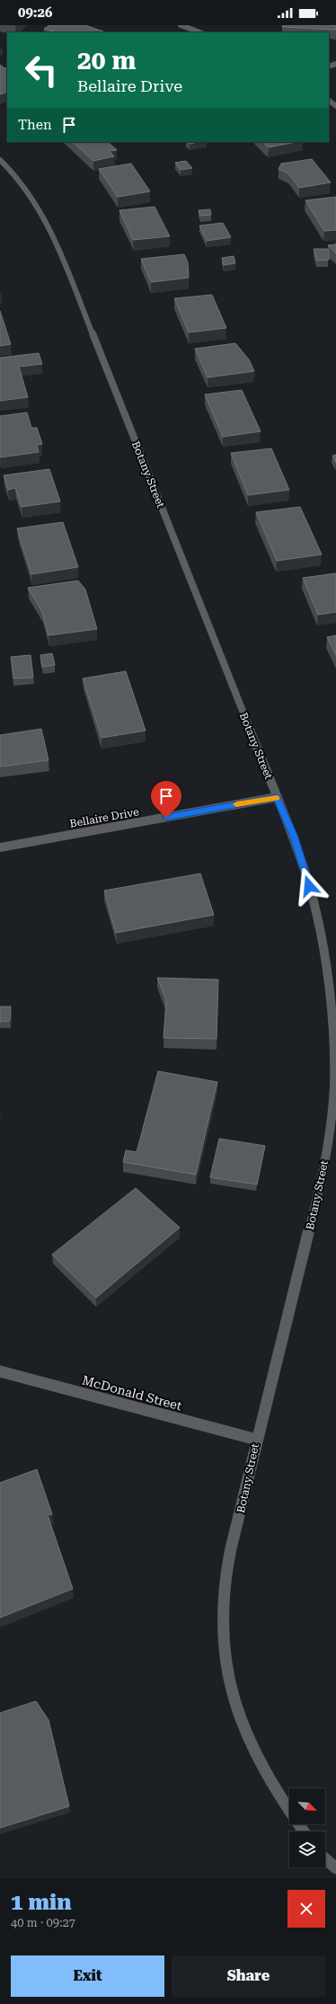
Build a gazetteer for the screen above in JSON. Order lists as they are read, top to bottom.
{
  "streets": {
    "street": ["Botany Street", "Bellaire Drive", "McDonald Street"]
  },
  "crossings": [
    ["Botany Street", "Bellaire Drive"],
    ["Botany Street", "McDonald Street"]
  ],
  "north": "bottom right",
  "page": {
    "status": "09:26",
    "turn": ["20 m", "Bellaire Drive"],
    "then": "Then",
    "heading": ["1 min", "40 m · 09:27"],
    "buttons": ["Exit", "Share"]
  }
}
